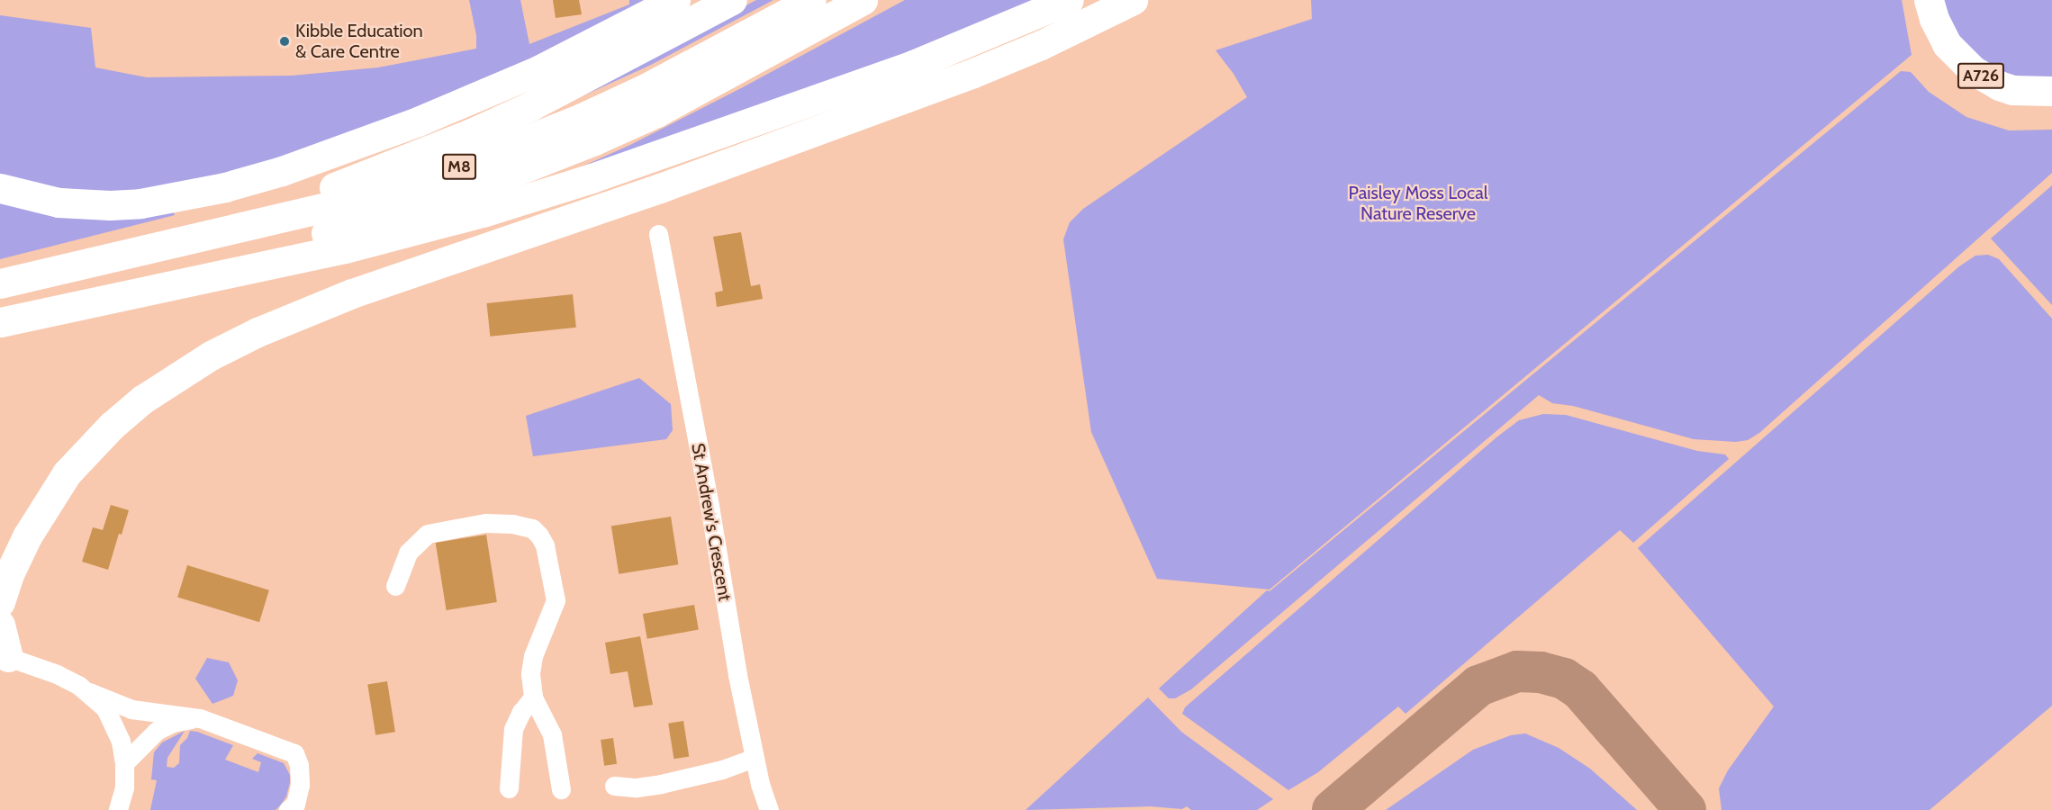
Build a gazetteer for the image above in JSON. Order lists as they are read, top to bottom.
{
  "streets": {
    "main road": ["A726", "M8"],
    "street": ["St Andrew's Crescent"]
  },
  "parks": ["Paisley Moss Local Nature Reserve"],
  "places": ["Kibble Education & Care Centre"]
}
